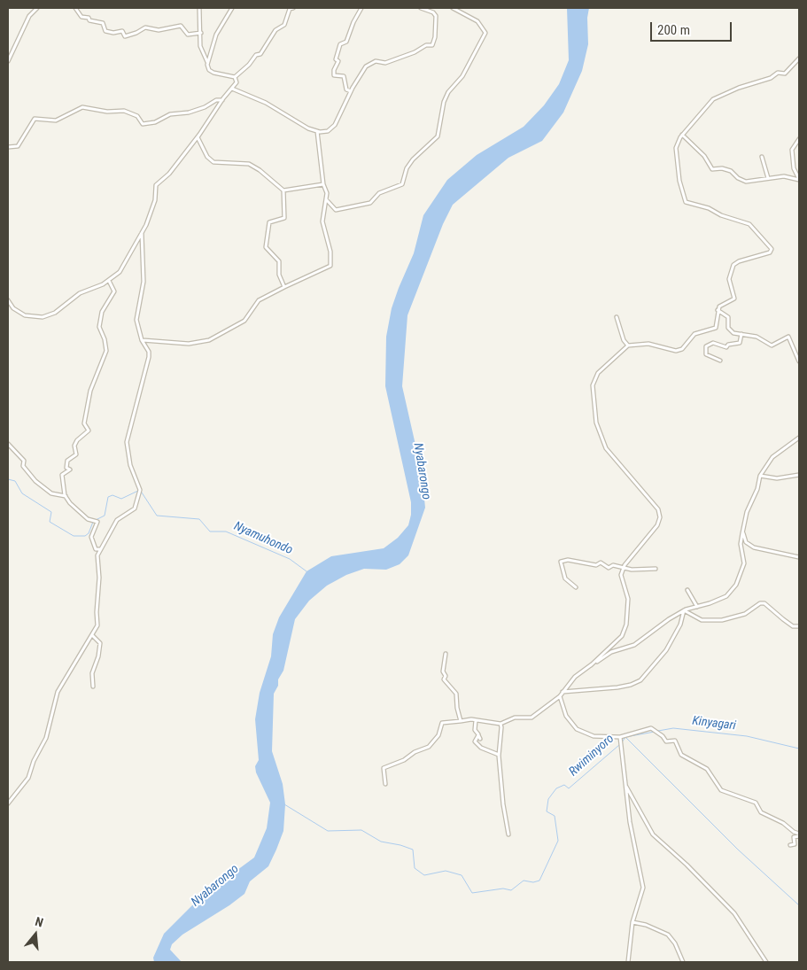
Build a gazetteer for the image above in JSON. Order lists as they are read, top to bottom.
{
  "water": [
    "Nyabarongo",
    "Nyamuhondo",
    "Kinyagari",
    "Rwiminyoro"
  ],
  "scale_bar": "200 m",
  "north": "top"
}
